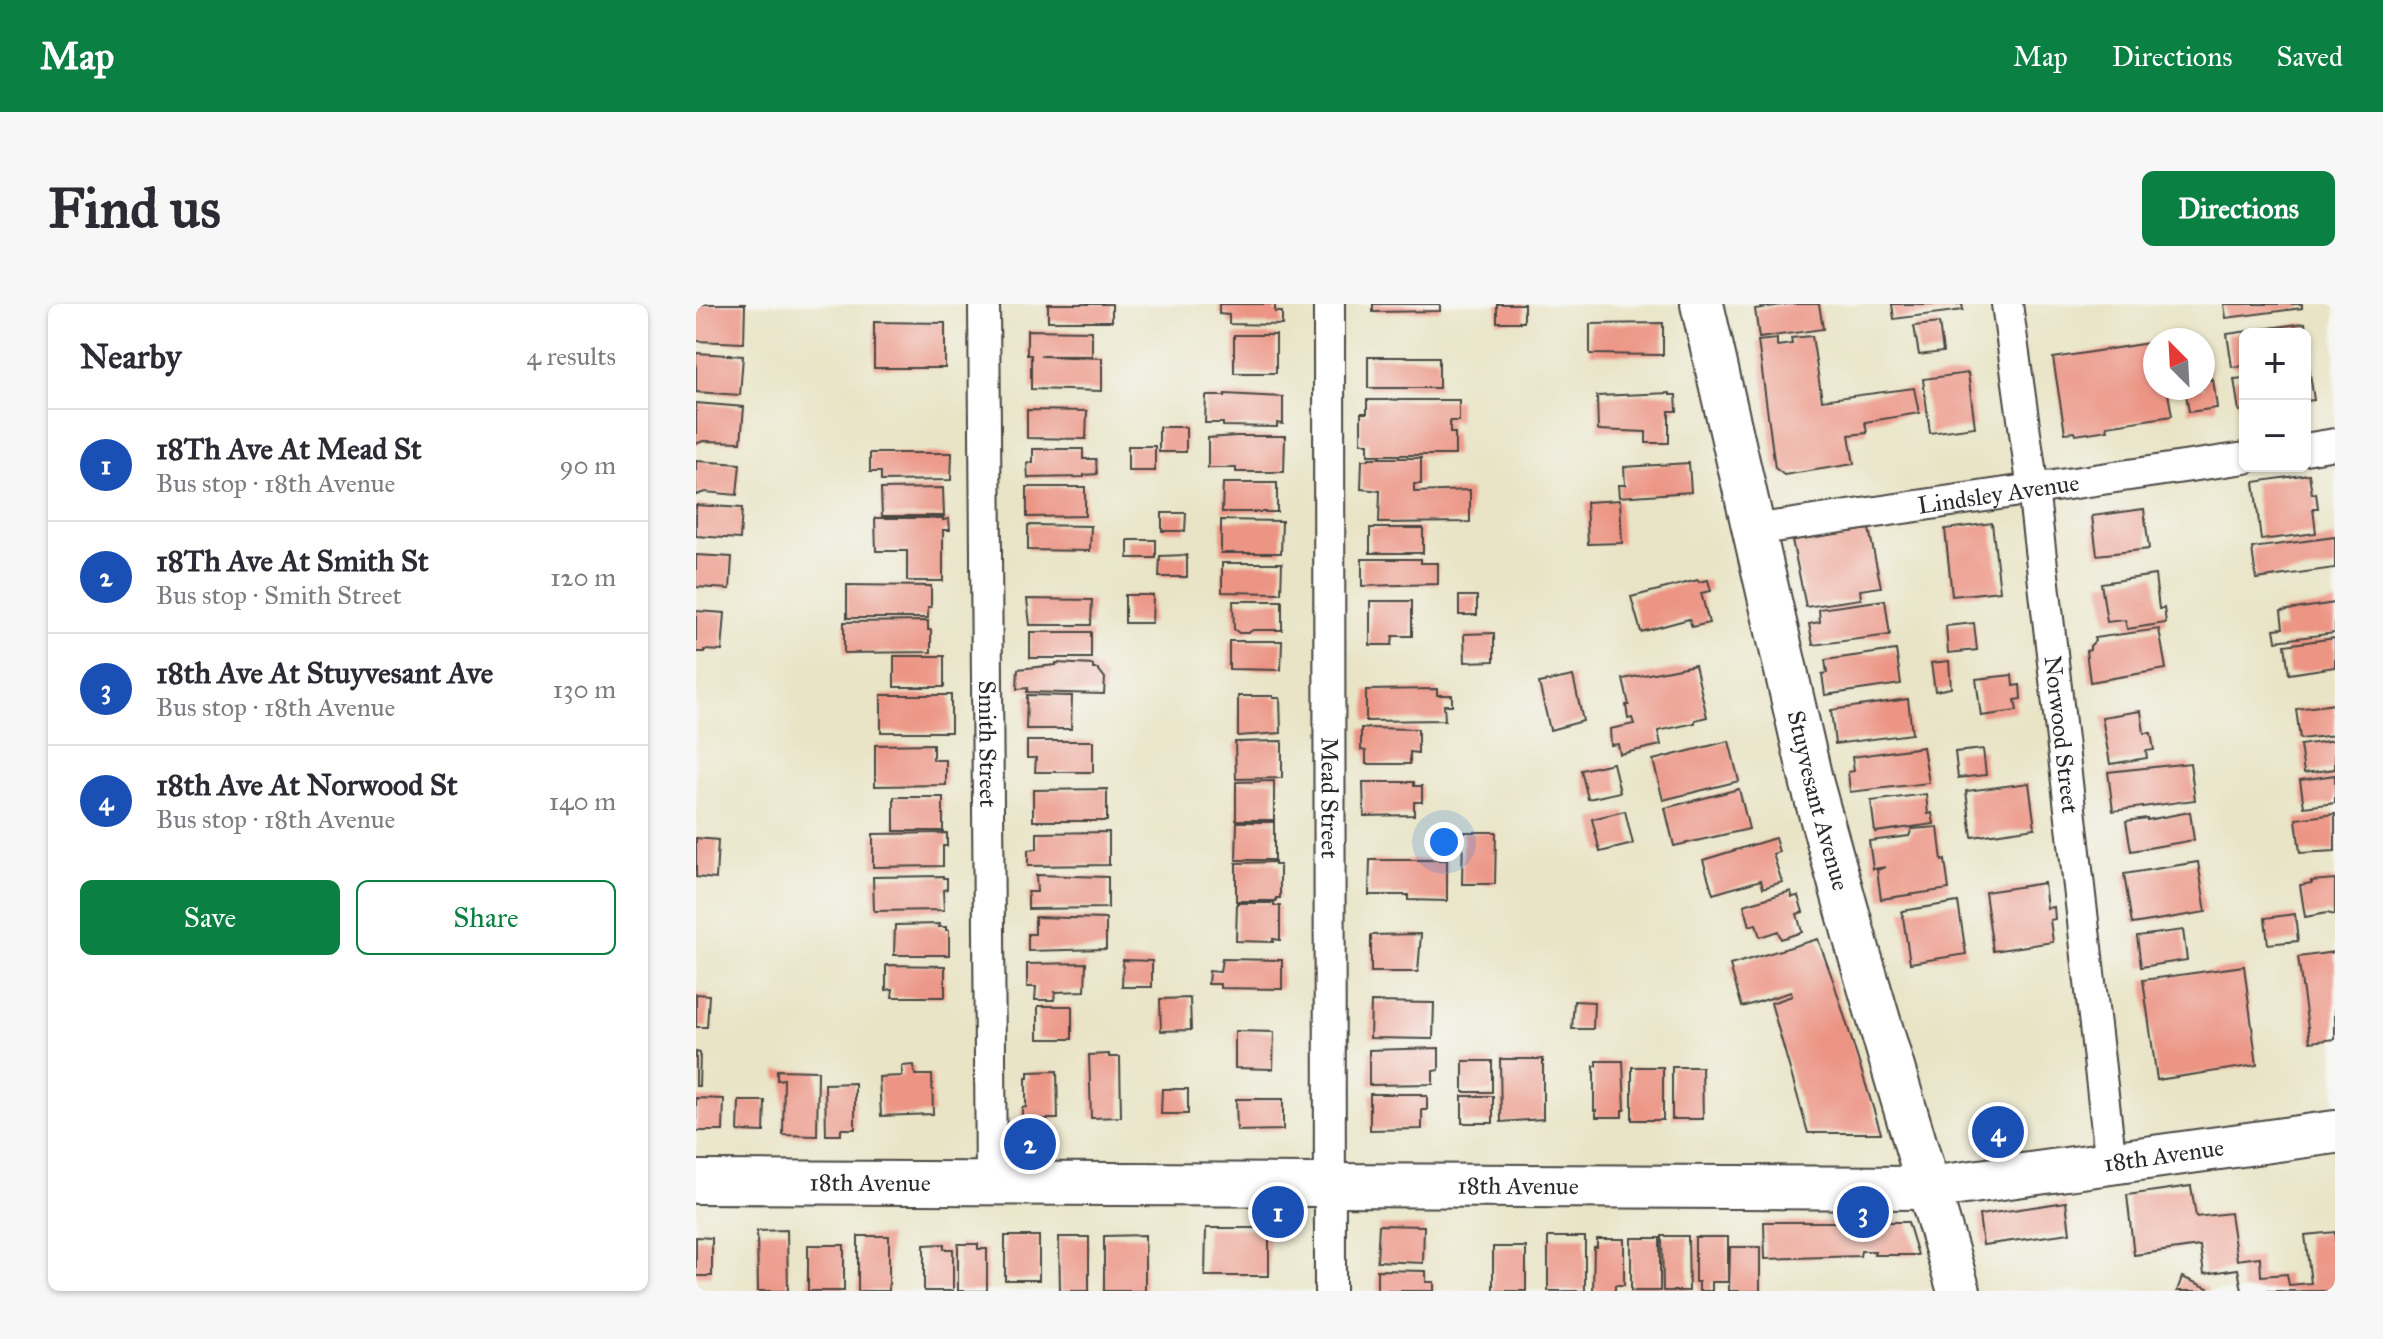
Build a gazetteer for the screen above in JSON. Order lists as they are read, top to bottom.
{
  "streets": {
    "main road": ["Stuyvesant Avenue", "18th Avenue"],
    "street": [
      "Lindsley Avenue",
      "Norwood Street",
      "Smith Street",
      "Mead Street"
    ]
  },
  "crossings": [
    ["Lindsley Avenue", "Norwood Street"],
    ["Lindsley Avenue", "Stuyvesant Avenue"],
    ["Norwood Street", "18th Avenue"],
    ["Smith Street", "18th Avenue"],
    ["Mead Street", "18th Avenue"],
    ["Stuyvesant Avenue", "18th Avenue"]
  ],
  "north": "top left",
  "page": {
    "header": "Map",
    "nav": ["Map", "Directions", "Saved"],
    "buttons": [
      "Directions",
      ["Save", "Share"]
    ],
    "title": "Find us",
    "heading": ["Nearby", "4 results"],
    "map_buttons": ["+", "−"],
    "list": [
      {
        "mark": "1",
        "name": "18Th Ave At Mead St",
        "note": "Bus stop · 18th Avenue",
        "value": "90 m"
      },
      {
        "mark": "2",
        "name": "18Th Ave At Smith St",
        "note": "Bus stop · Smith Street",
        "value": "120 m"
      },
      {
        "mark": "3",
        "name": "18th Ave At Stuyvesant Ave",
        "note": "Bus stop · 18th Avenue",
        "value": "130 m"
      },
      {
        "mark": "4",
        "name": "18th Ave At Norwood St",
        "note": "Bus stop · 18th Avenue",
        "value": "140 m"
      }
    ],
    "pins": [
      "4",
      "2",
      "1",
      "3"
    ]
  }
}
